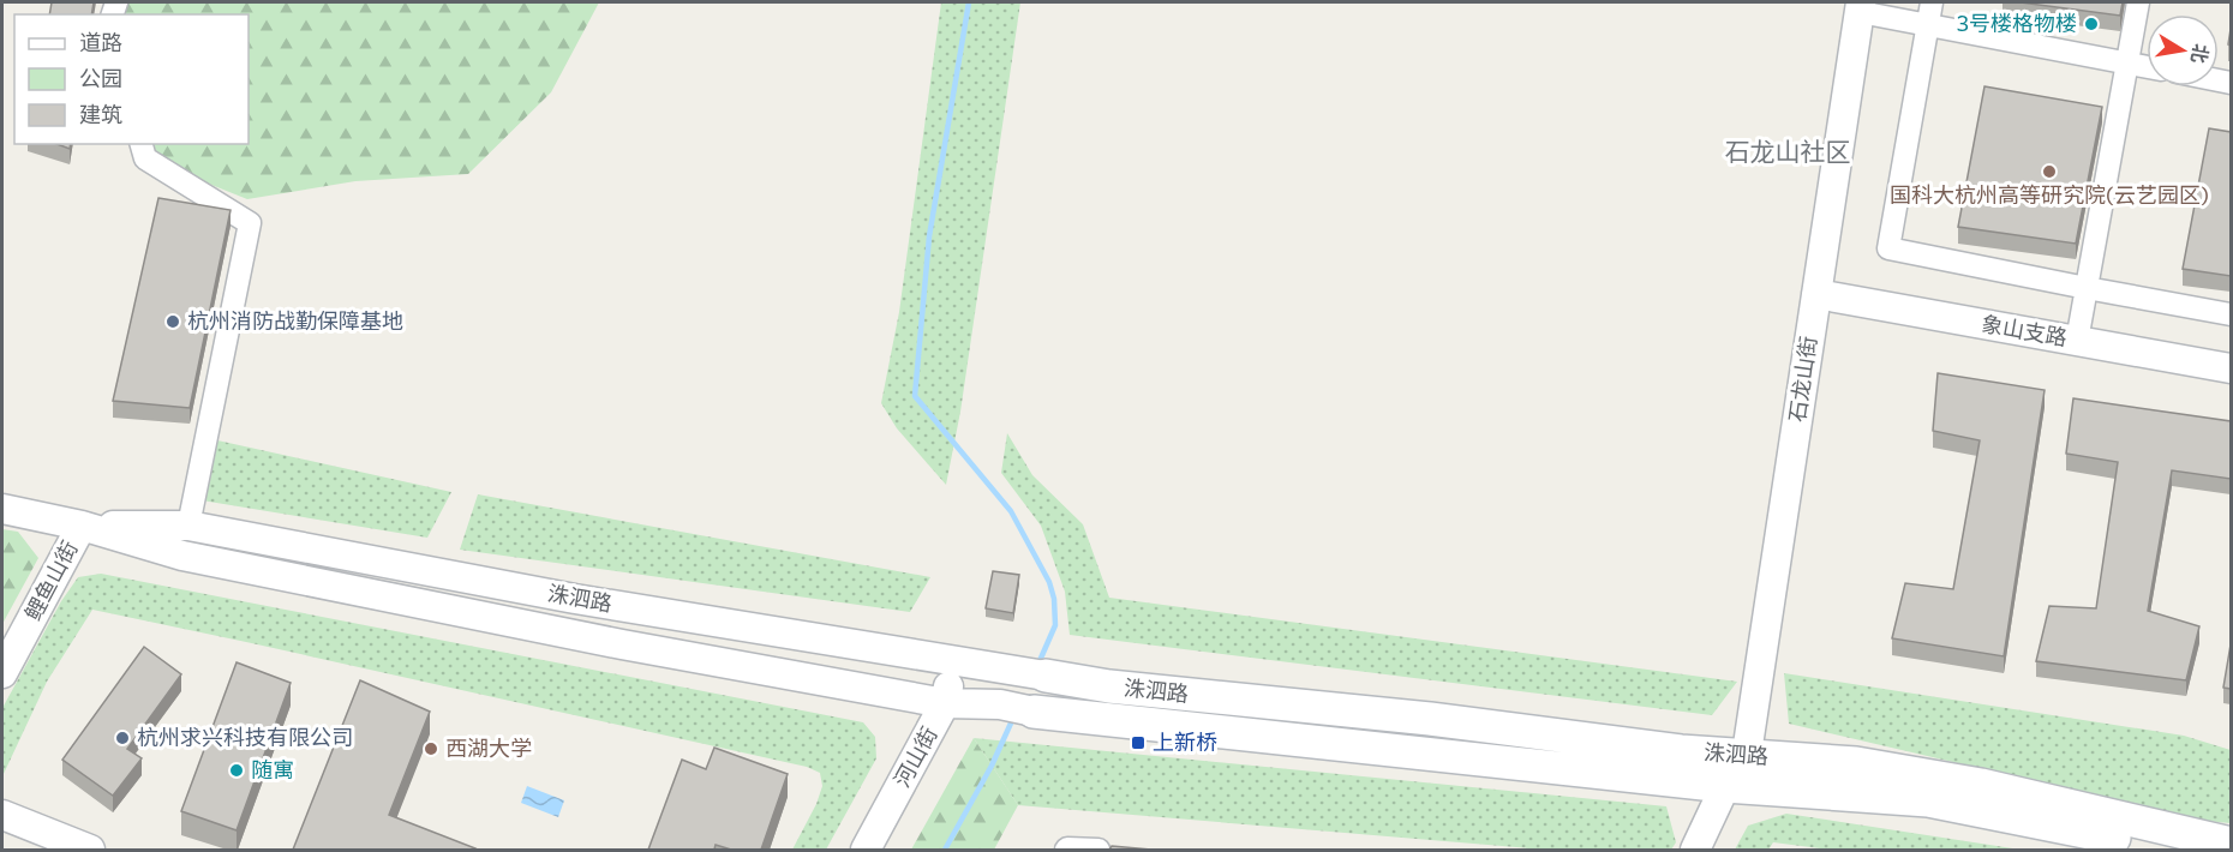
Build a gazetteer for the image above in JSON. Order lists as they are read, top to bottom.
{
  "streets": {
    "main road": ["洙泗路"],
    "street": [
      "象山支路",
      "石龙山街",
      "鲤鱼山街",
      "河山街"
    ]
  },
  "crossings": [
    ["象山支路", "石龙山街"],
    ["石龙山街", "洙泗路"],
    ["鲤鱼山街", "洙泗路"],
    ["洙泗路", "河山街"]
  ],
  "districts": ["石龙山社区"],
  "places": {
    "other": [
      "3号楼格物楼",
      "国科大杭州高等研究院(云艺园区)",
      "杭州消防战勤保障基地",
      "杭州求兴科技有限公司",
      "西湖大学",
      "随寓"
    ],
    "transit": ["上新桥"]
  },
  "legend": ["道路", "公园", "建筑"],
  "north": "right"
}
